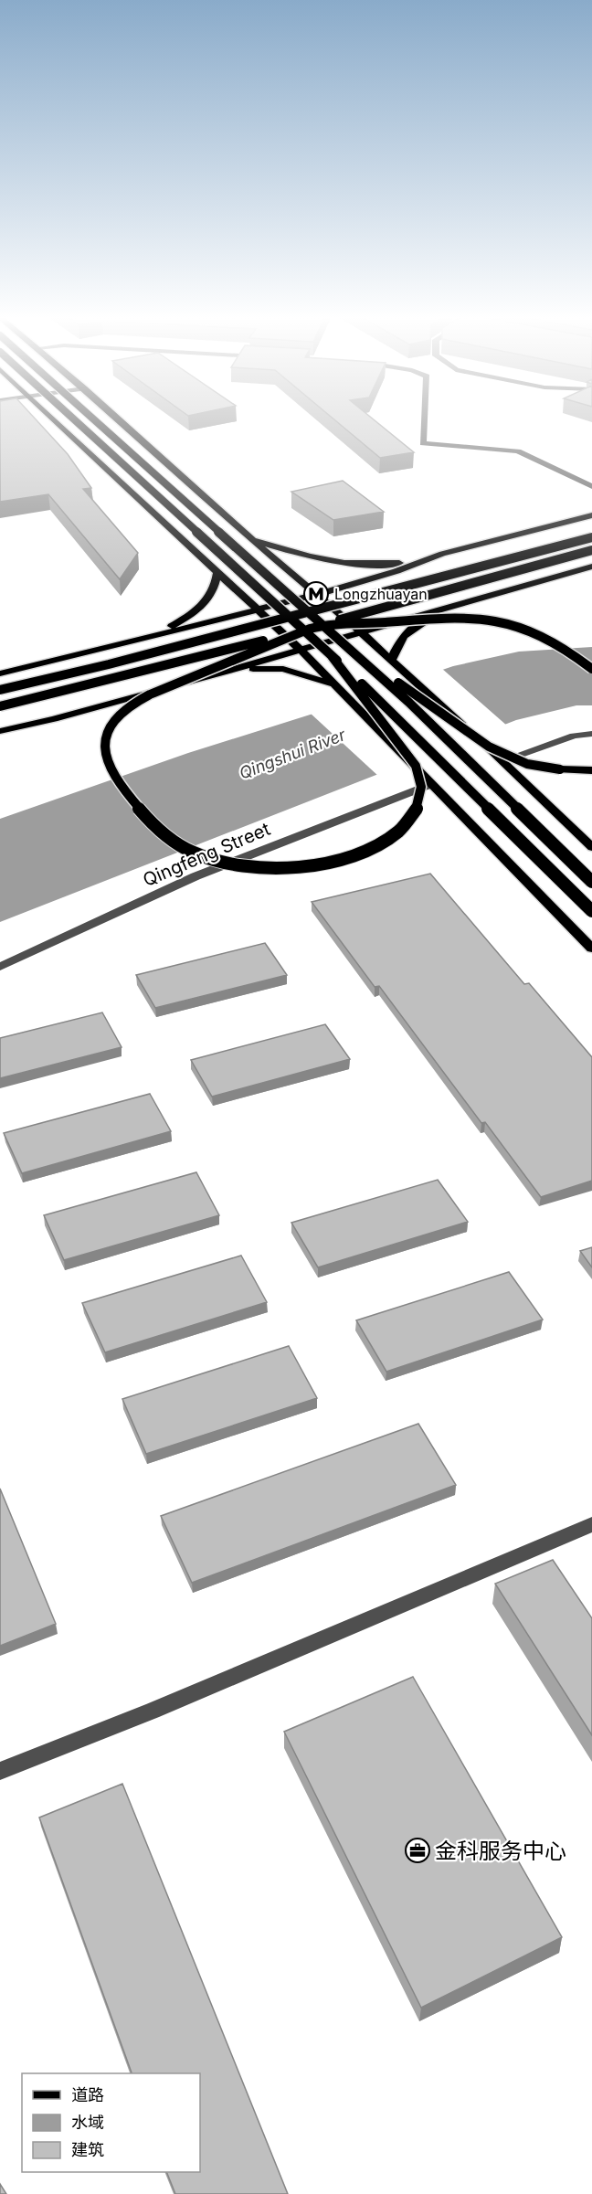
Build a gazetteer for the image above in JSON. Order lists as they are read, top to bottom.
{
  "streets": {
    "street": ["Qingfeng Street"]
  },
  "water": ["Qingshui River"],
  "places": {
    "metro station": ["Longzhuayan"],
    "office": ["金科服务中心"]
  },
  "legend": ["道路", "水域", "建筑"]
}
